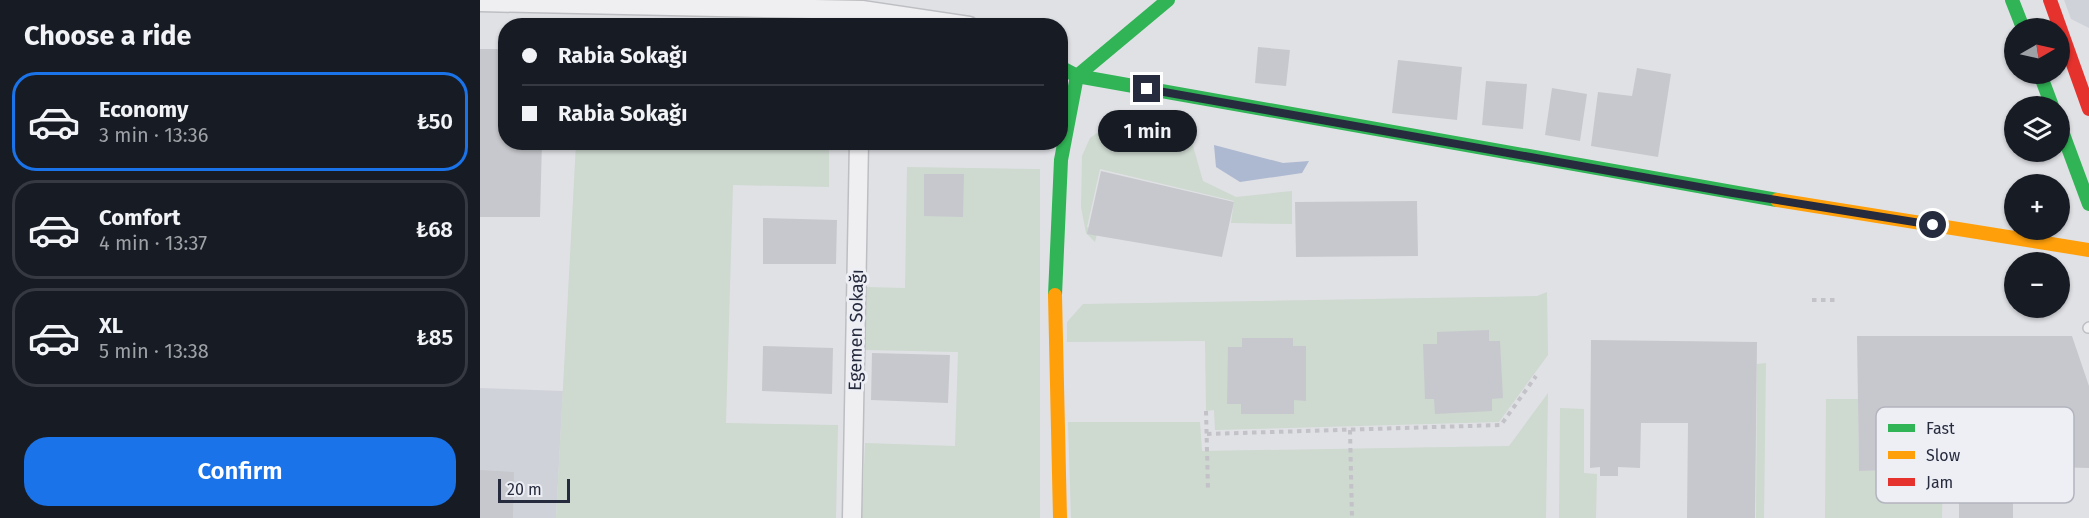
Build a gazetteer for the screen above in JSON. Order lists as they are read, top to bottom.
{
  "streets": {
    "street": ["Egemen Sokağı"]
  },
  "legend": ["Fast", "Slow", "Jam"],
  "scale_bar": "20 m",
  "north": "right",
  "page": {
    "heading": "Choose a ride",
    "map_buttons": ["+", "−"],
    "banner": ["Rabia Sokağı", "Rabia Sokağı"],
    "list": [
      {
        "name": "Economy",
        "note": "3 min · 13:36",
        "value": "₺50"
      },
      {
        "name": "Comfort",
        "note": "4 min · 13:37",
        "value": "₺68"
      },
      {
        "name": "XL",
        "note": "5 min · 13:38",
        "value": "₺85"
      }
    ],
    "bubble": "1 min",
    "buttons": "Confirm",
    "scale": "20 m"
  }
}
